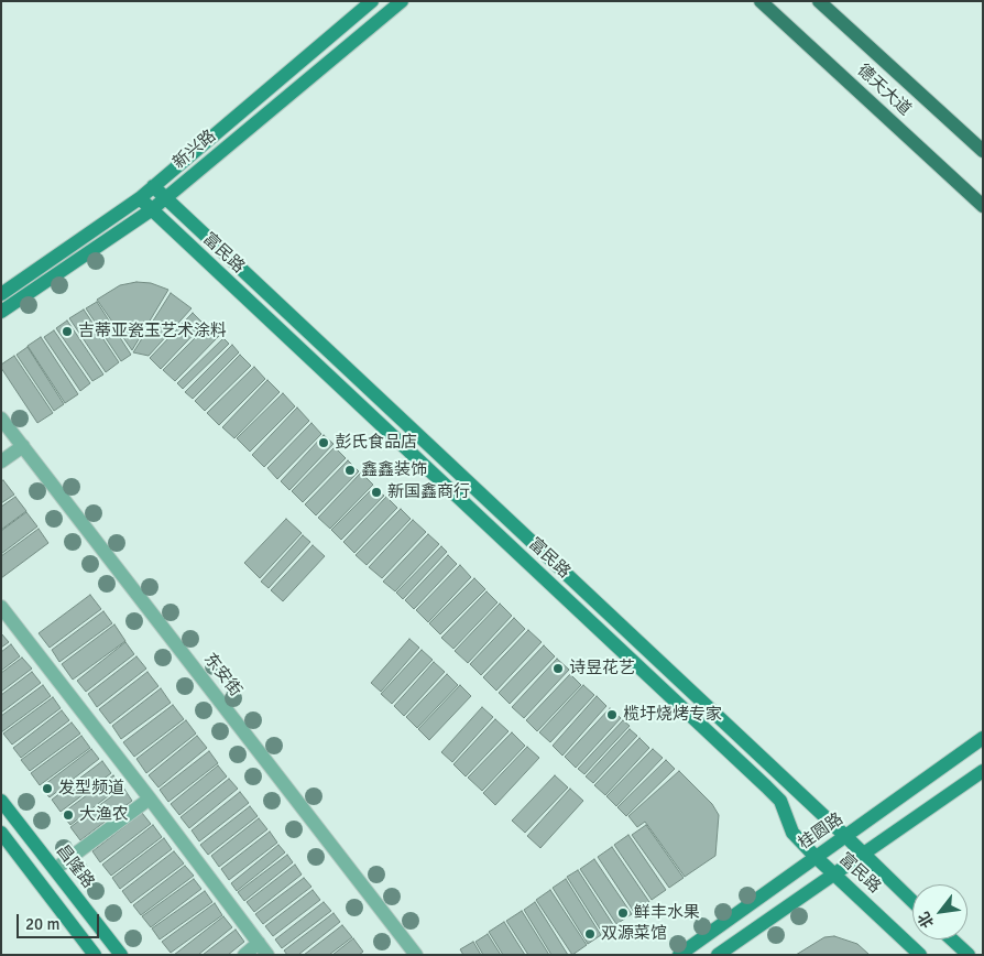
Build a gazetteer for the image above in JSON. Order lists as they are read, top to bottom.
{
  "streets": {
    "main road": ["德天大道"],
    "street": [
      "新兴路",
      "富民路",
      "东安街",
      "桂圆路",
      "昌隆路"
    ]
  },
  "crossings": [
    ["新兴路", "富民路"],
    ["富民路", "桂圆路"]
  ],
  "places": [
    "吉蒂亚瓷玉艺术涂料",
    "彭氏食品店",
    "鑫鑫装饰",
    "新国鑫商行",
    "诗昱花艺",
    "榄圩烧烤专家",
    "发型频道",
    "大渔农",
    "鲜丰水果",
    "双源菜馆"
  ],
  "scale_bar": "20 m",
  "north": "bottom left"
}
